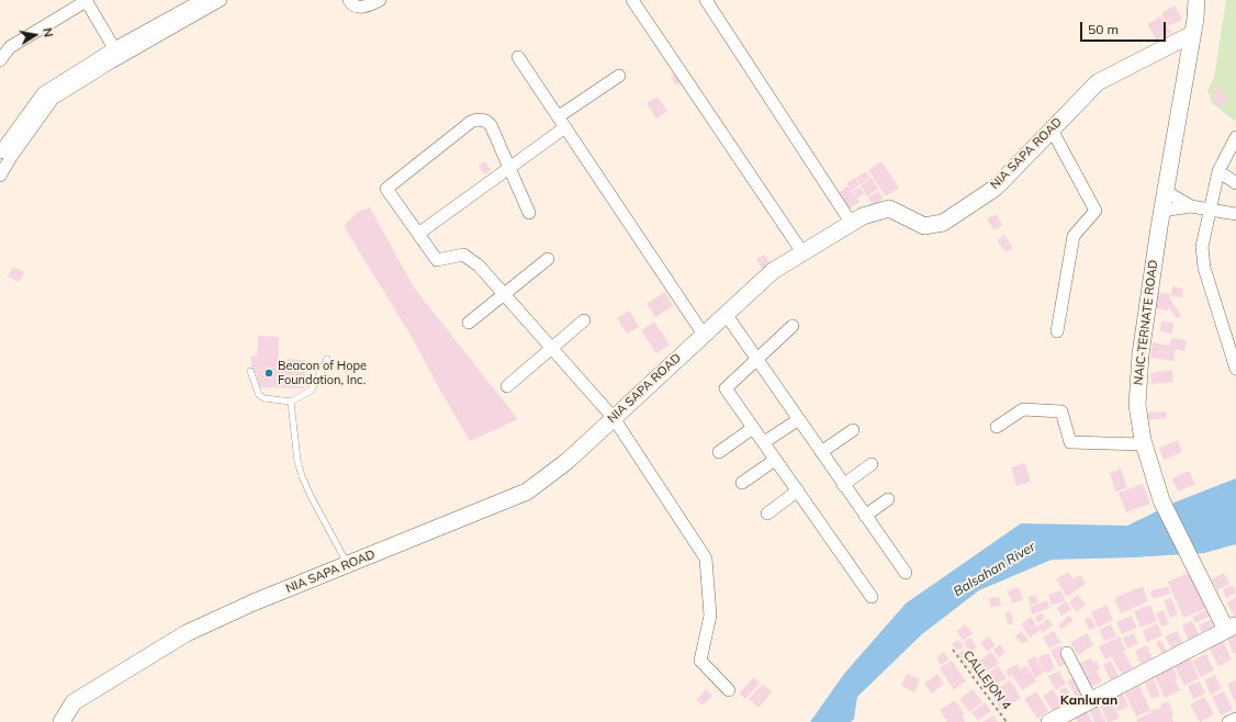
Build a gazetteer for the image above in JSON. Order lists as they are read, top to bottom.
{
  "streets": {
    "street": ["NIA SAPA ROAD", "NAIC-TERNATE ROAD"],
    "path": ["CALLEJON 4"]
  },
  "crossings": [
    ["NIA SAPA ROAD", "NAIC-TERNATE ROAD"]
  ],
  "districts": ["Kanluran"],
  "water": ["Balsahan River"],
  "places": ["Beacon of Hope Foundation, Inc."],
  "scale_bar": "50 m",
  "north": "right"
}
